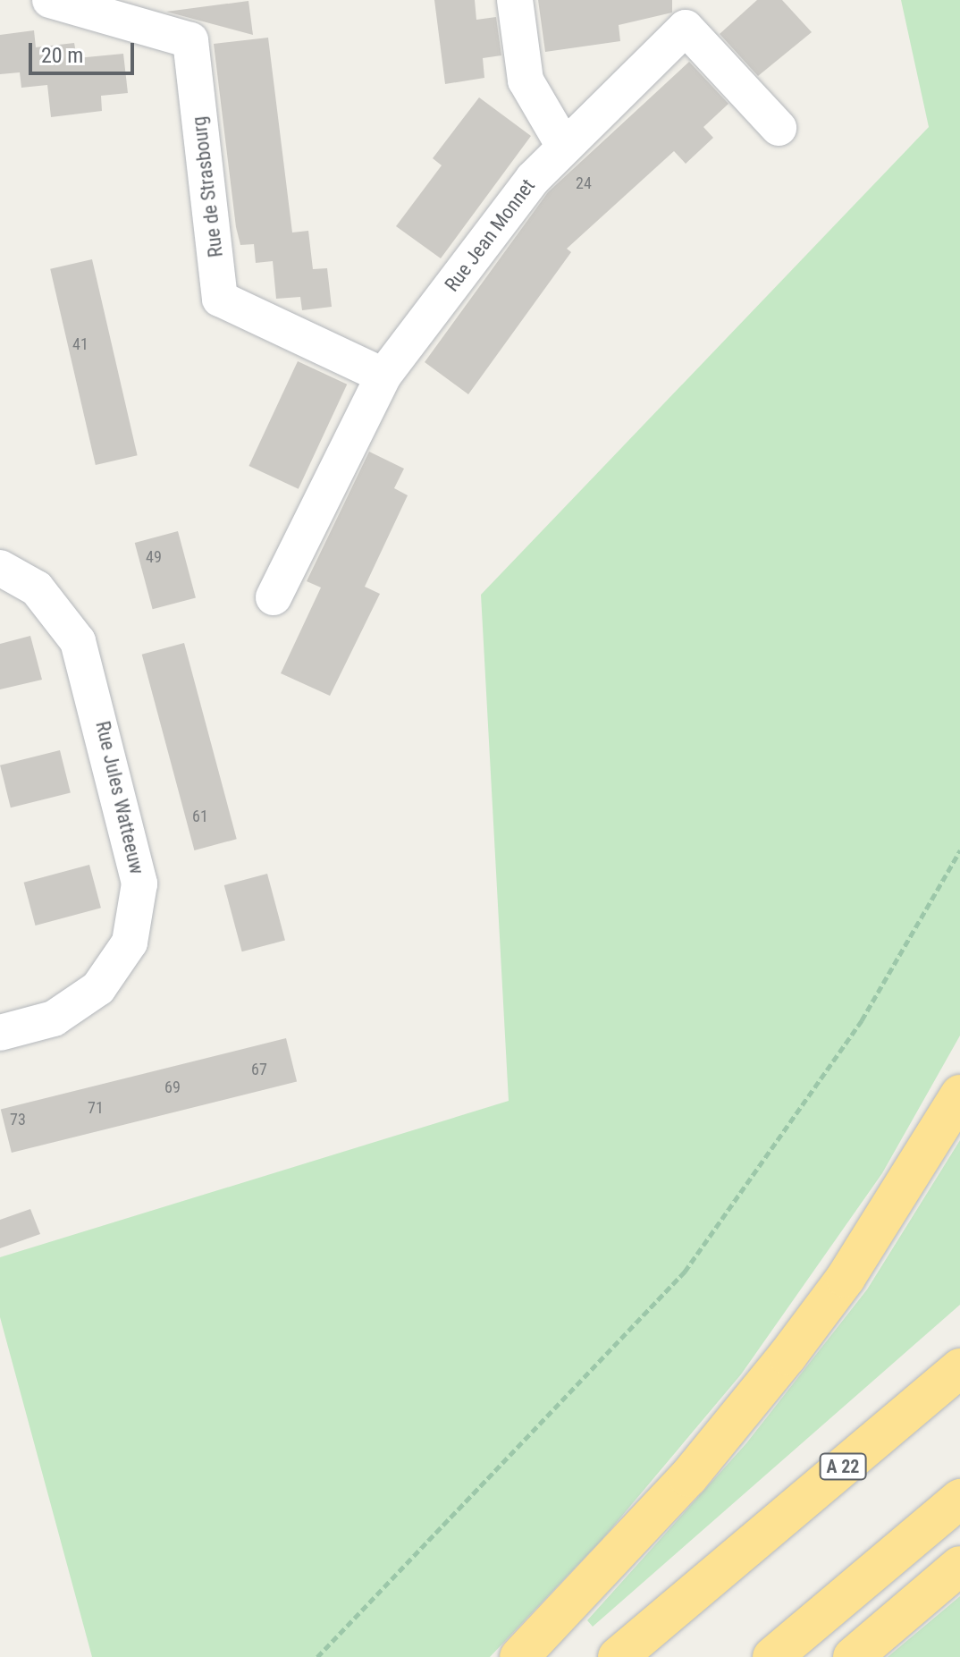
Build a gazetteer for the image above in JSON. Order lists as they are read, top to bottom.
{
  "streets": {
    "highway": ["A 22"],
    "street": ["Rue de Strasbourg", "Rue Jean Monnet", "Rue Jules Watteeuw"]
  },
  "crossings": [
    ["Rue de Strasbourg", "Rue Jean Monnet"]
  ],
  "house_numbers": [
    "24",
    "41",
    "49",
    "61",
    "67",
    "69",
    "71",
    "73"
  ],
  "scale_bar": "20 m"
}
